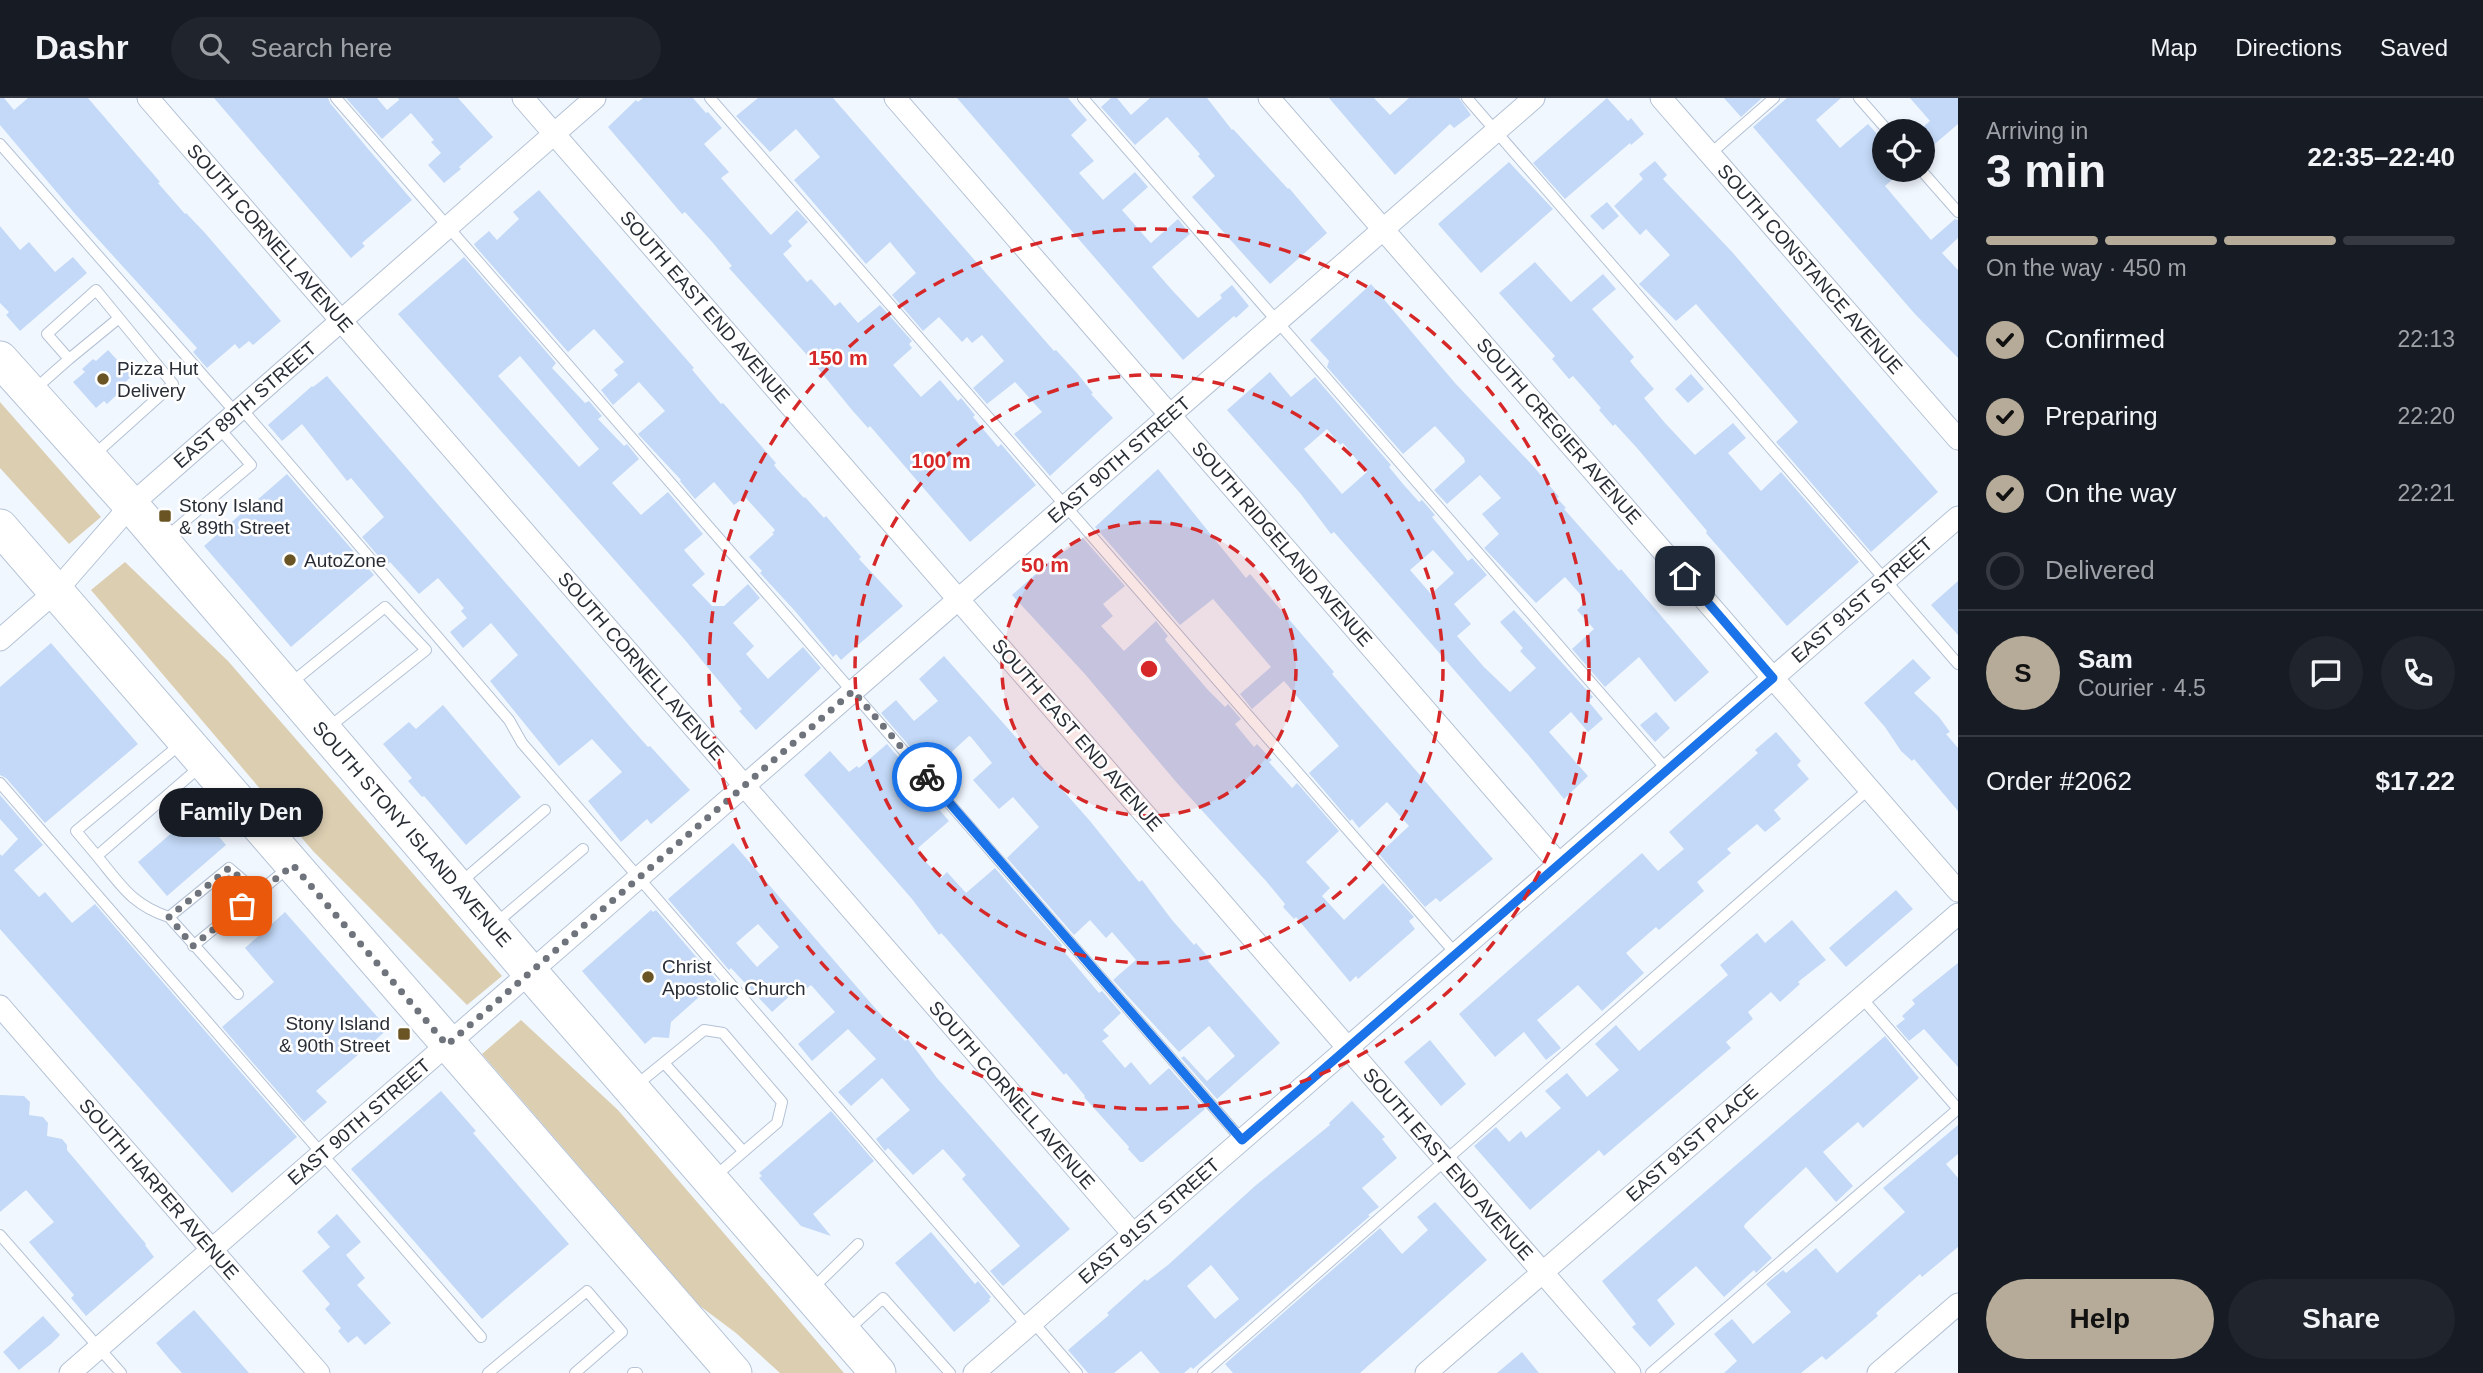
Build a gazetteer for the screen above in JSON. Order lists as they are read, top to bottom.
{
  "streets": {
    "highway": ["SOUTH STONY ISLAND AVENUE"],
    "street": [
      "SOUTH CORNELL AVENUE",
      "SOUTH CONSTANCE AVENUE",
      "SOUTH EAST END AVENUE",
      "EAST 89TH STREET",
      "SOUTH CREGIER AVENUE",
      "EAST 90TH STREET",
      "SOUTH RIDGELAND AVENUE",
      "EAST 91ST STREET",
      "EAST 91ST PLACE",
      "SOUTH HARPER AVENUE"
    ]
  },
  "crossings": [
    ["SOUTH CORNELL AVENUE", "EAST 89TH STREET"],
    ["SOUTH CORNELL AVENUE", "EAST 90TH STREET"],
    ["SOUTH CORNELL AVENUE", "EAST 91ST STREET"],
    ["SOUTH EAST END AVENUE", "EAST 89TH STREET"],
    ["SOUTH EAST END AVENUE", "EAST 90TH STREET"],
    ["SOUTH EAST END AVENUE", "EAST 91ST STREET"],
    ["SOUTH EAST END AVENUE", "EAST 91ST PLACE"],
    ["EAST 89TH STREET", "SOUTH STONY ISLAND AVENUE"],
    ["SOUTH CREGIER AVENUE", "EAST 90TH STREET"],
    ["SOUTH CREGIER AVENUE", "EAST 91ST STREET"],
    ["EAST 90TH STREET", "SOUTH RIDGELAND AVENUE"],
    ["EAST 90TH STREET", "SOUTH STONY ISLAND AVENUE"],
    ["EAST 90TH STREET", "SOUTH HARPER AVENUE"],
    ["SOUTH RIDGELAND AVENUE", "EAST 91ST STREET"]
  ],
  "places": {
    "other": [
      "Pizza Hut Delivery",
      "AutoZone",
      "Family Den",
      "Christ Apostolic Church"
    ],
    "transit": ["Stony Island & 89th Street", "Stony Island & 90th Street"]
  },
  "page": {
    "header": "Dashr",
    "search": "Search here",
    "nav": ["Map", "Directions", "Saved"],
    "heading": ["3 min", "Arriving in", "22:35–22:40"],
    "panel": [
      "Sam",
      "Courier · 4.5",
      "Order #2062",
      "$17.22"
    ],
    "bar": "On the way · 450 m",
    "list": [
      ["Confirmed", "22:13"],
      ["Preparing", "22:20"],
      ["On the way", "22:21"],
      "Delivered"
    ],
    "round": "S",
    "bubble": "Family Den",
    "buttons": ["Help", "Share"]
  },
  "rings": ["150 m", "100 m", "50 m"]
}
